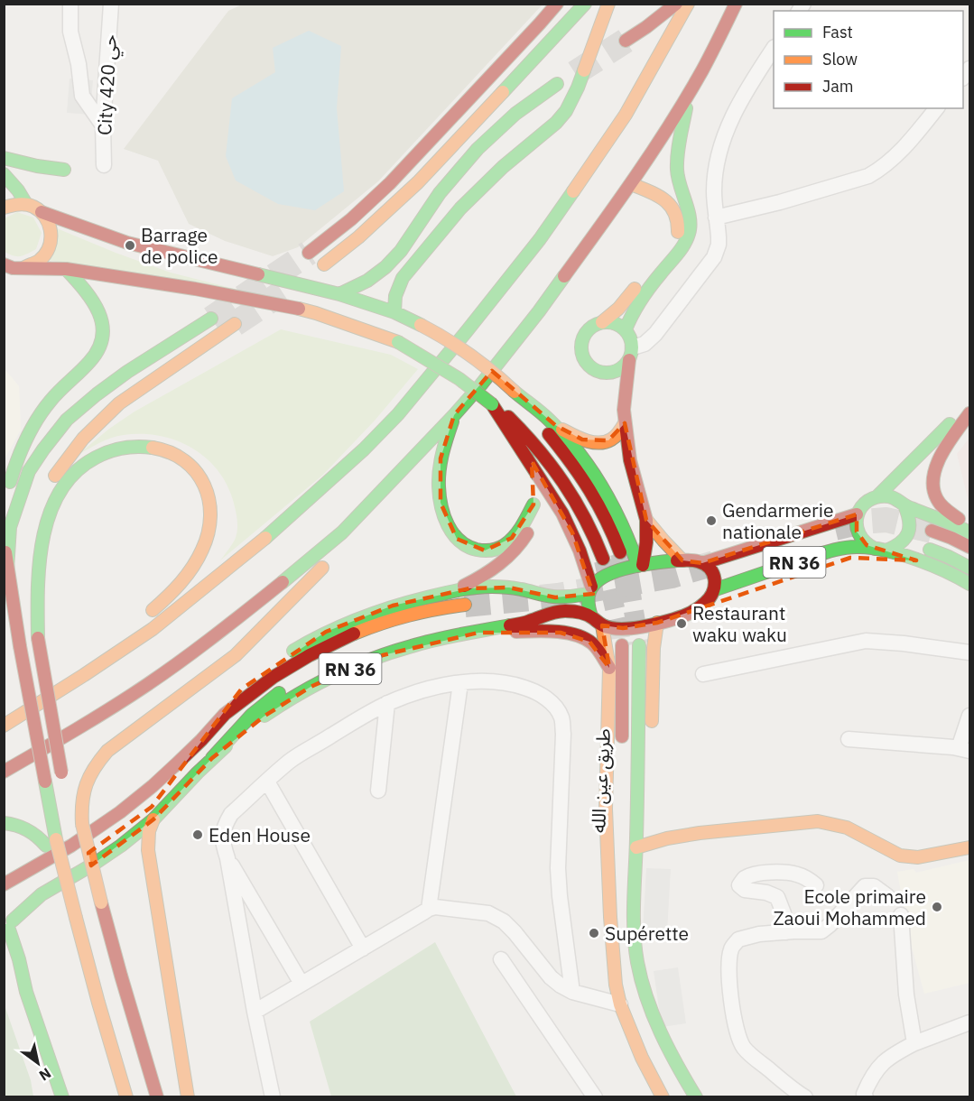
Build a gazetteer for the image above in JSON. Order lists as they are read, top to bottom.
{
  "streets": {
    "main road": ["RN 36", "طريق عين الله"],
    "street": ["City 420 حي"]
  },
  "places": [
    "Barrage de police",
    "Gendarmerie nationale",
    "Restaurant waku waku",
    "Eden House",
    "Ecole primaire Zaoui Mohammed",
    "Supérette"
  ],
  "legend": ["Fast", "Slow", "Jam"],
  "north": "bottom right"
}
